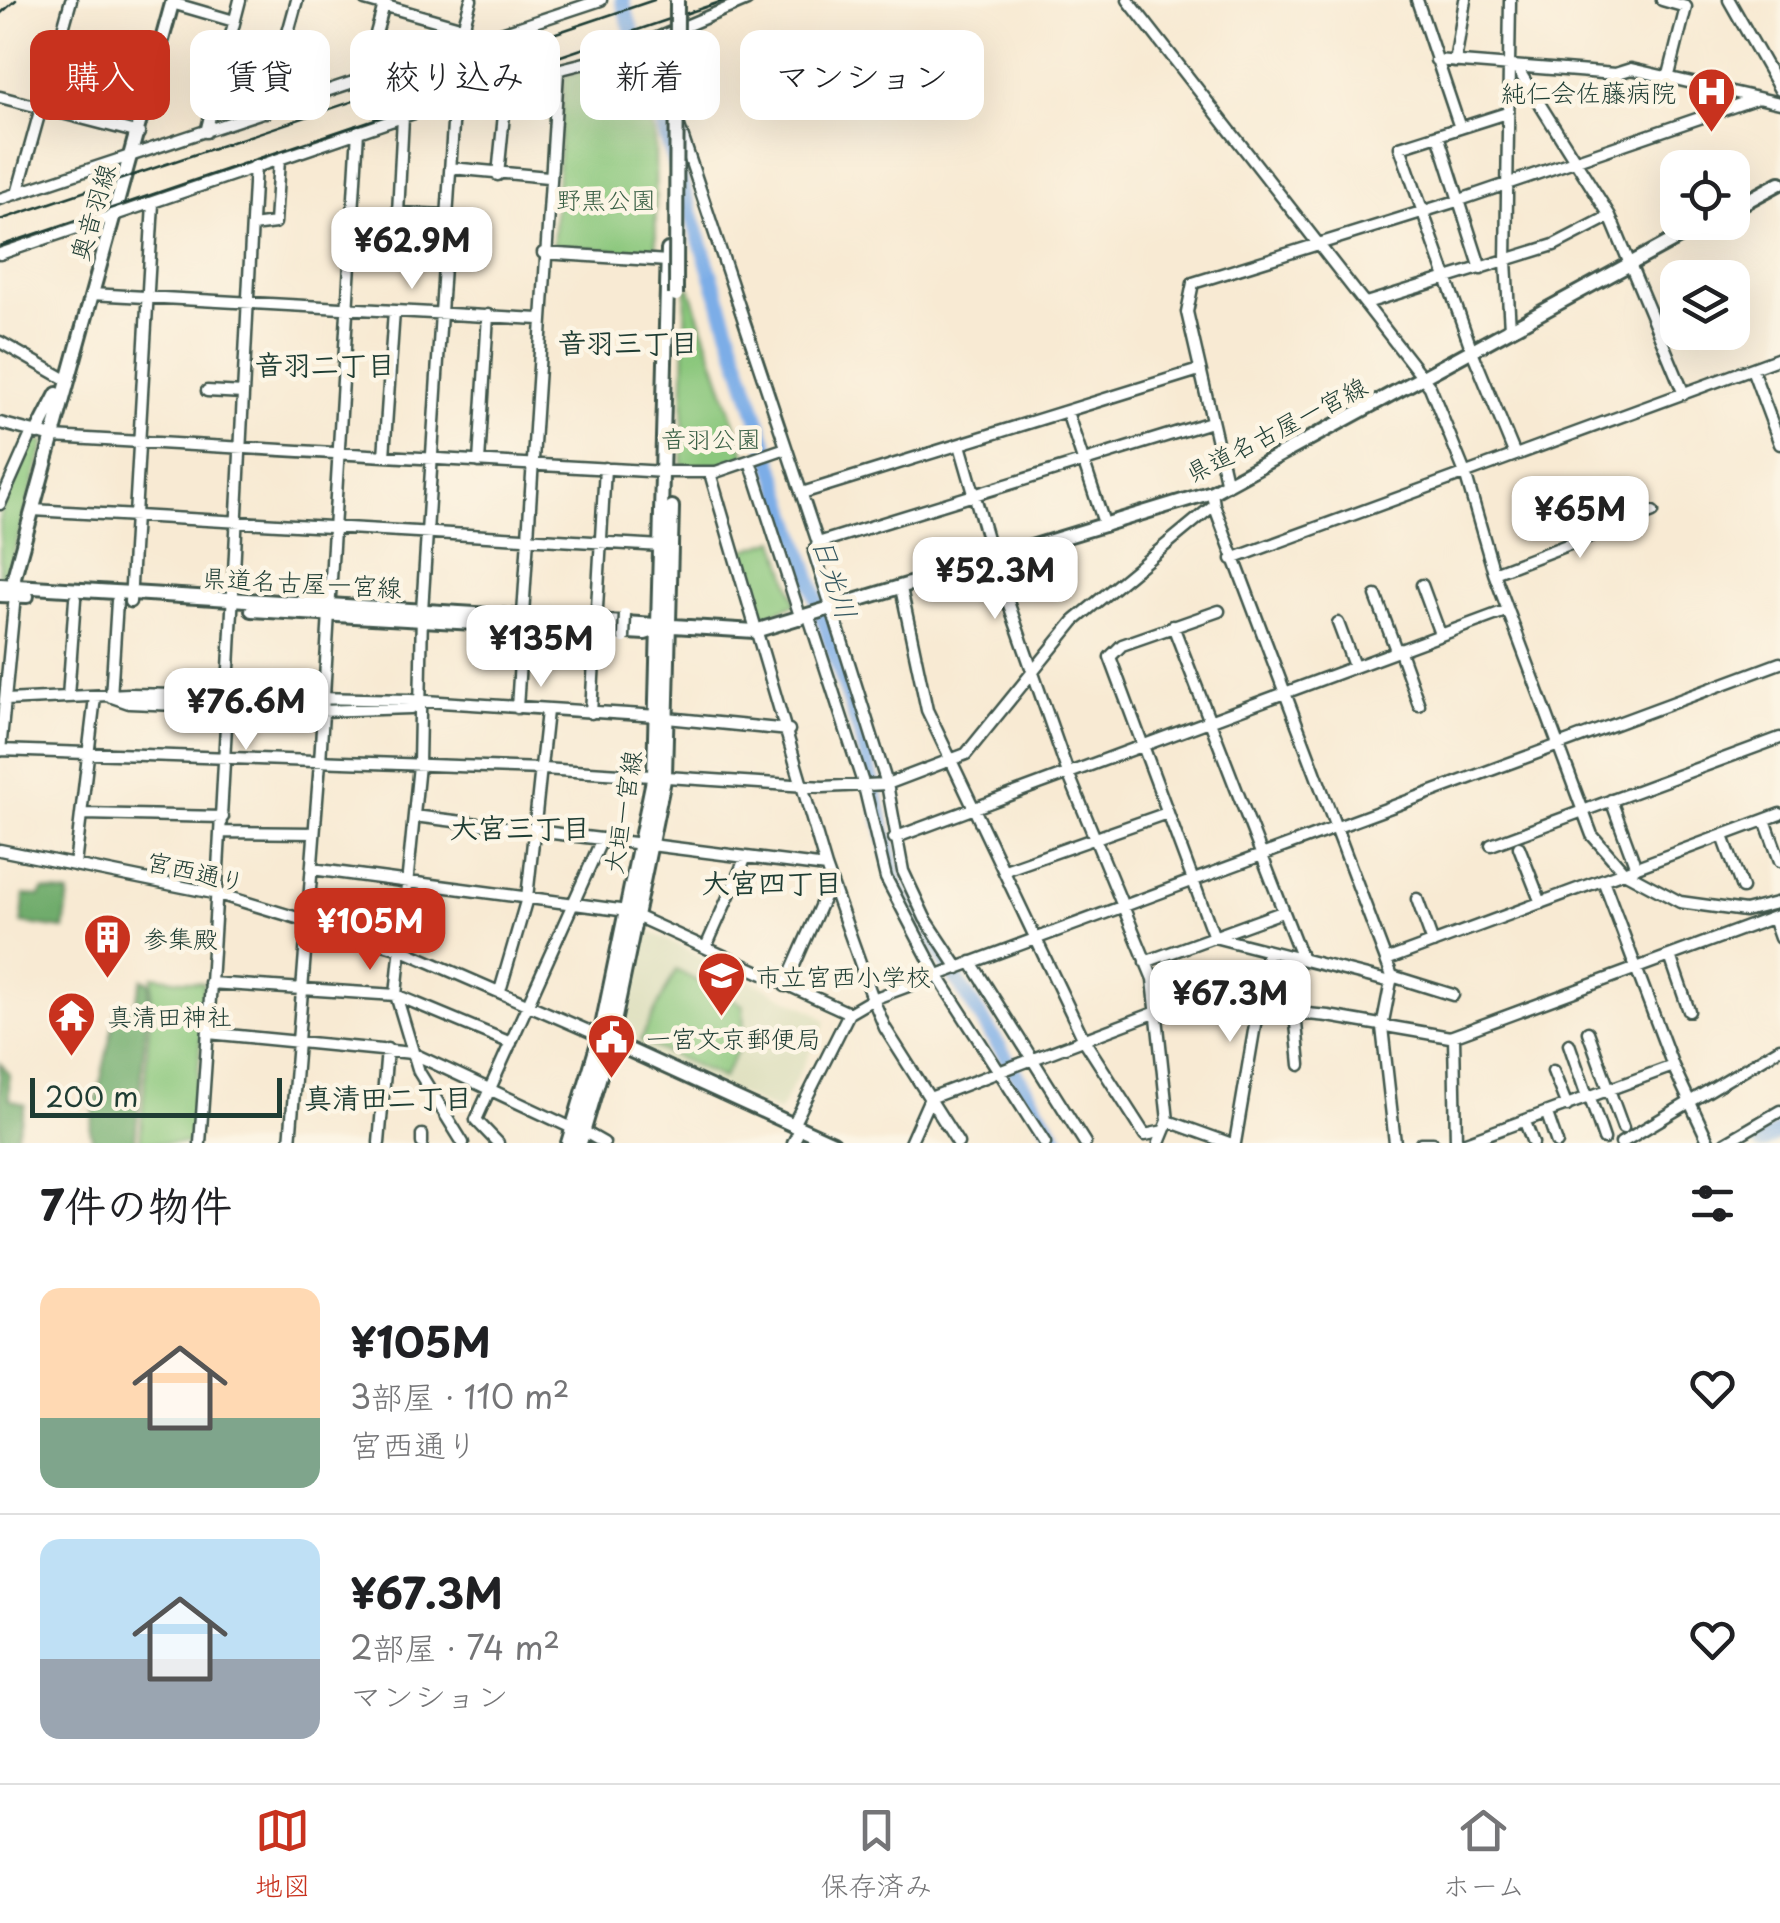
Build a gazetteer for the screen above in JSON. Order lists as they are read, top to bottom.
{
  "streets": {
    "main road": ["奥音羽線", "県道名古屋一宮線", "大垣一宮線"],
    "street": ["宮西通り"]
  },
  "crossings": [
    ["奥音羽線", "県道名古屋一宮線"],
    ["県道名古屋一宮線", "大垣一宮線"],
    ["大垣一宮線", "宮西通り"]
  ],
  "districts": [
    "音羽三丁目",
    "音羽二丁目",
    "大宮三丁目",
    "大宮四丁目",
    "真清田二丁目"
  ],
  "water": ["日光川"],
  "parks": ["野黒公園", "音羽公園"],
  "places": {
    "hospital": ["純仁会佐藤病院"],
    "building": ["参集殿"],
    "school or university": ["市立宮西小学校"],
    "temple": ["真清田神社"],
    "public building": ["一宮文京郵便局"]
  },
  "scale_bar": "200 m",
  "page": {
    "chip": [
      "購入",
      "賃貸",
      "絞り込み",
      "新着",
      "マンション"
    ],
    "price": [
      "¥62.9M",
      "¥65M",
      "¥52.3M",
      "¥135M",
      "¥76.6M",
      "¥105M",
      "¥67.3M"
    ],
    "scale": "200 m",
    "heading": "7件の物件",
    "list": [
      {
        "name": "¥105M",
        "note": "3部屋 · 110 m² · 宮西通り"
      },
      {
        "name": "¥67.3M",
        "note": "2部屋 · 74 m² · マンション"
      }
    ],
    "tabs": ["地図", "保存済み", "ホーム"]
  }
}
